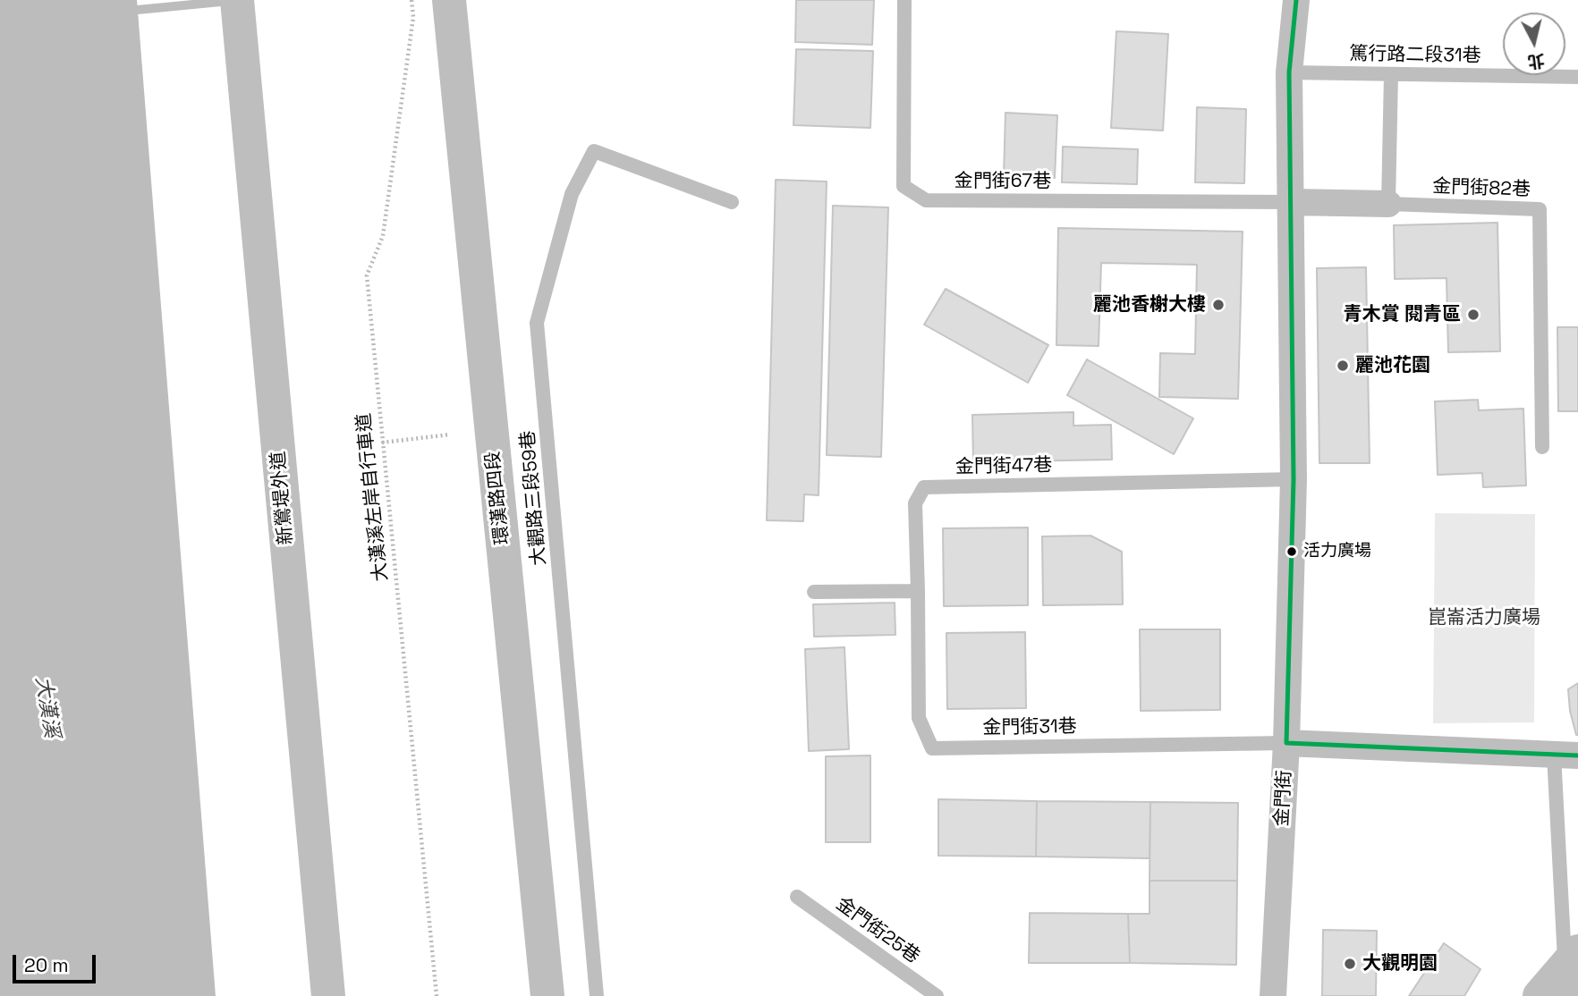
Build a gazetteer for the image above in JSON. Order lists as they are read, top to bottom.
{
  "streets": {
    "street": ["新鶯堤外道", "環漢路四段", "金門街"],
    "lane": [
      "篤行路二段31巷",
      "金門街67巷",
      "金門街82巷",
      "金門街47巷",
      "大觀路三段59巷",
      "金門街31巷",
      "金門街25巷"
    ],
    "path": ["大漢溪左岸自行車道"]
  },
  "crossings": [
    ["篤行路二段31巷", "金門街"],
    ["金門街67巷", "金門街"],
    ["金門街47巷", "金門街31巷"],
    ["金門街47巷", "金門街"],
    ["金門街31巷", "金門街"]
  ],
  "water": ["大漢溪"],
  "parks": ["崑崙活力廣場"],
  "places": [
    "麗池香榭大樓",
    "青木賞 閱青區",
    "麗池花園",
    "活力廣場",
    "大觀明園"
  ],
  "scale_bar": "20 m",
  "north": "bottom"
}
